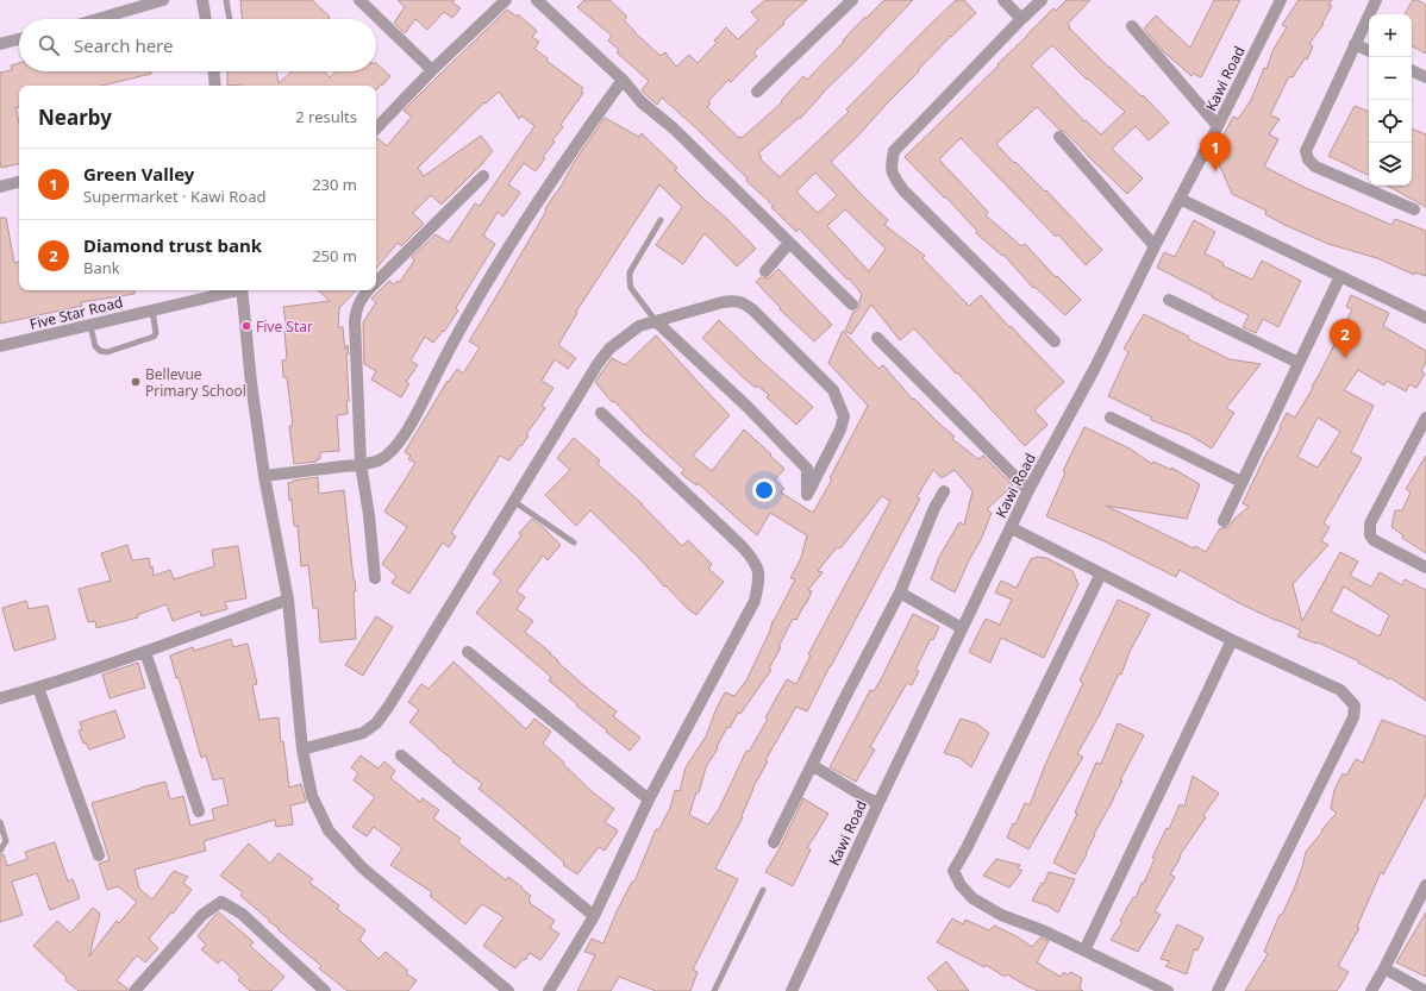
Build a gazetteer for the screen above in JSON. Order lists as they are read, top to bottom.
{
  "streets": {
    "street": ["Kawi Road", "Five Star Road"]
  },
  "places": ["Five Star", "Bellevue Primary School"],
  "page": {
    "map_buttons": ["+", "−"],
    "search": "Search here",
    "heading": ["Nearby", "2 results"],
    "pins": ["1", "2"],
    "list": [
      {
        "mark": "1",
        "name": "Green Valley",
        "note": "Supermarket · Kawi Road",
        "value": "230 m"
      },
      {
        "mark": "2",
        "name": "Diamond trust bank",
        "note": "Bank",
        "value": "250 m"
      }
    ]
  }
}
